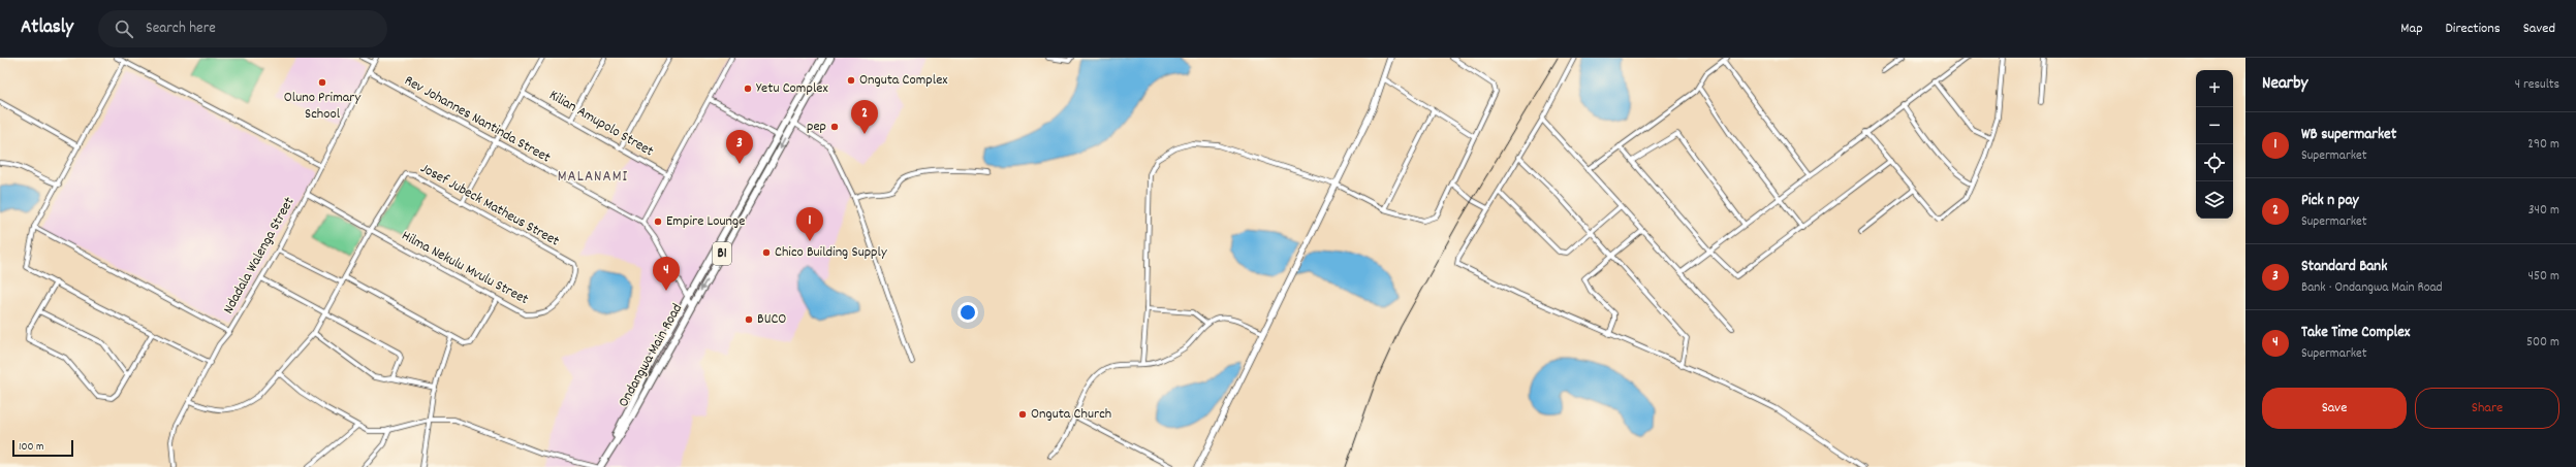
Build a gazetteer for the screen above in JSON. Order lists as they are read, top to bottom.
{
  "streets": {
    "main road": ["B1", "Ondangwa Main Road"],
    "street": [
      "Rev Johannes Nantinda Street",
      "Kilian Amupolo Street",
      "Josef Jubeck Matheus Street",
      "Ndadala Walenga Street",
      "Hilma Nekulu Mvulu Street"
    ]
  },
  "crossings": [
    ["Rev Johannes Nantinda Street", "Ndadala Walenga Street"],
    ["Rev Johannes Nantinda Street", "Ondangwa Main Road"],
    ["Josef Jubeck Matheus Street", "Hilma Nekulu Mvulu Street"],
    ["Ndadala Walenga Street", "Hilma Nekulu Mvulu Street"]
  ],
  "districts": ["MALANAMI"],
  "places": [
    "Onguta Complex",
    "Oluno Primary School",
    "Yetu Complex",
    "pep",
    "Empire Lounge",
    "Chico Building Supply",
    "BUCO",
    "Onguta Church"
  ],
  "scale_bar": "100 m",
  "page": {
    "header": "Atlasly",
    "search": "Search here",
    "nav": ["Map", "Directions", "Saved"],
    "heading": ["Nearby", "4 results"],
    "map_buttons": ["+", "−"],
    "pins": [
      "2",
      "3",
      "1",
      "4"
    ],
    "list": [
      {
        "mark": "1",
        "name": "WB supermarket",
        "note": "Supermarket",
        "value": "290 m"
      },
      {
        "mark": "2",
        "name": "Pick n pay",
        "note": "Supermarket",
        "value": "340 m"
      },
      {
        "mark": "3",
        "name": "Standard Bank",
        "note": "Bank · Ondangwa Main Road",
        "value": "450 m"
      },
      {
        "mark": "4",
        "name": "Take Time Complex",
        "note": "Supermarket",
        "value": "500 m"
      }
    ],
    "buttons": ["Save", "Share"],
    "scale": "100 m"
  }
}
